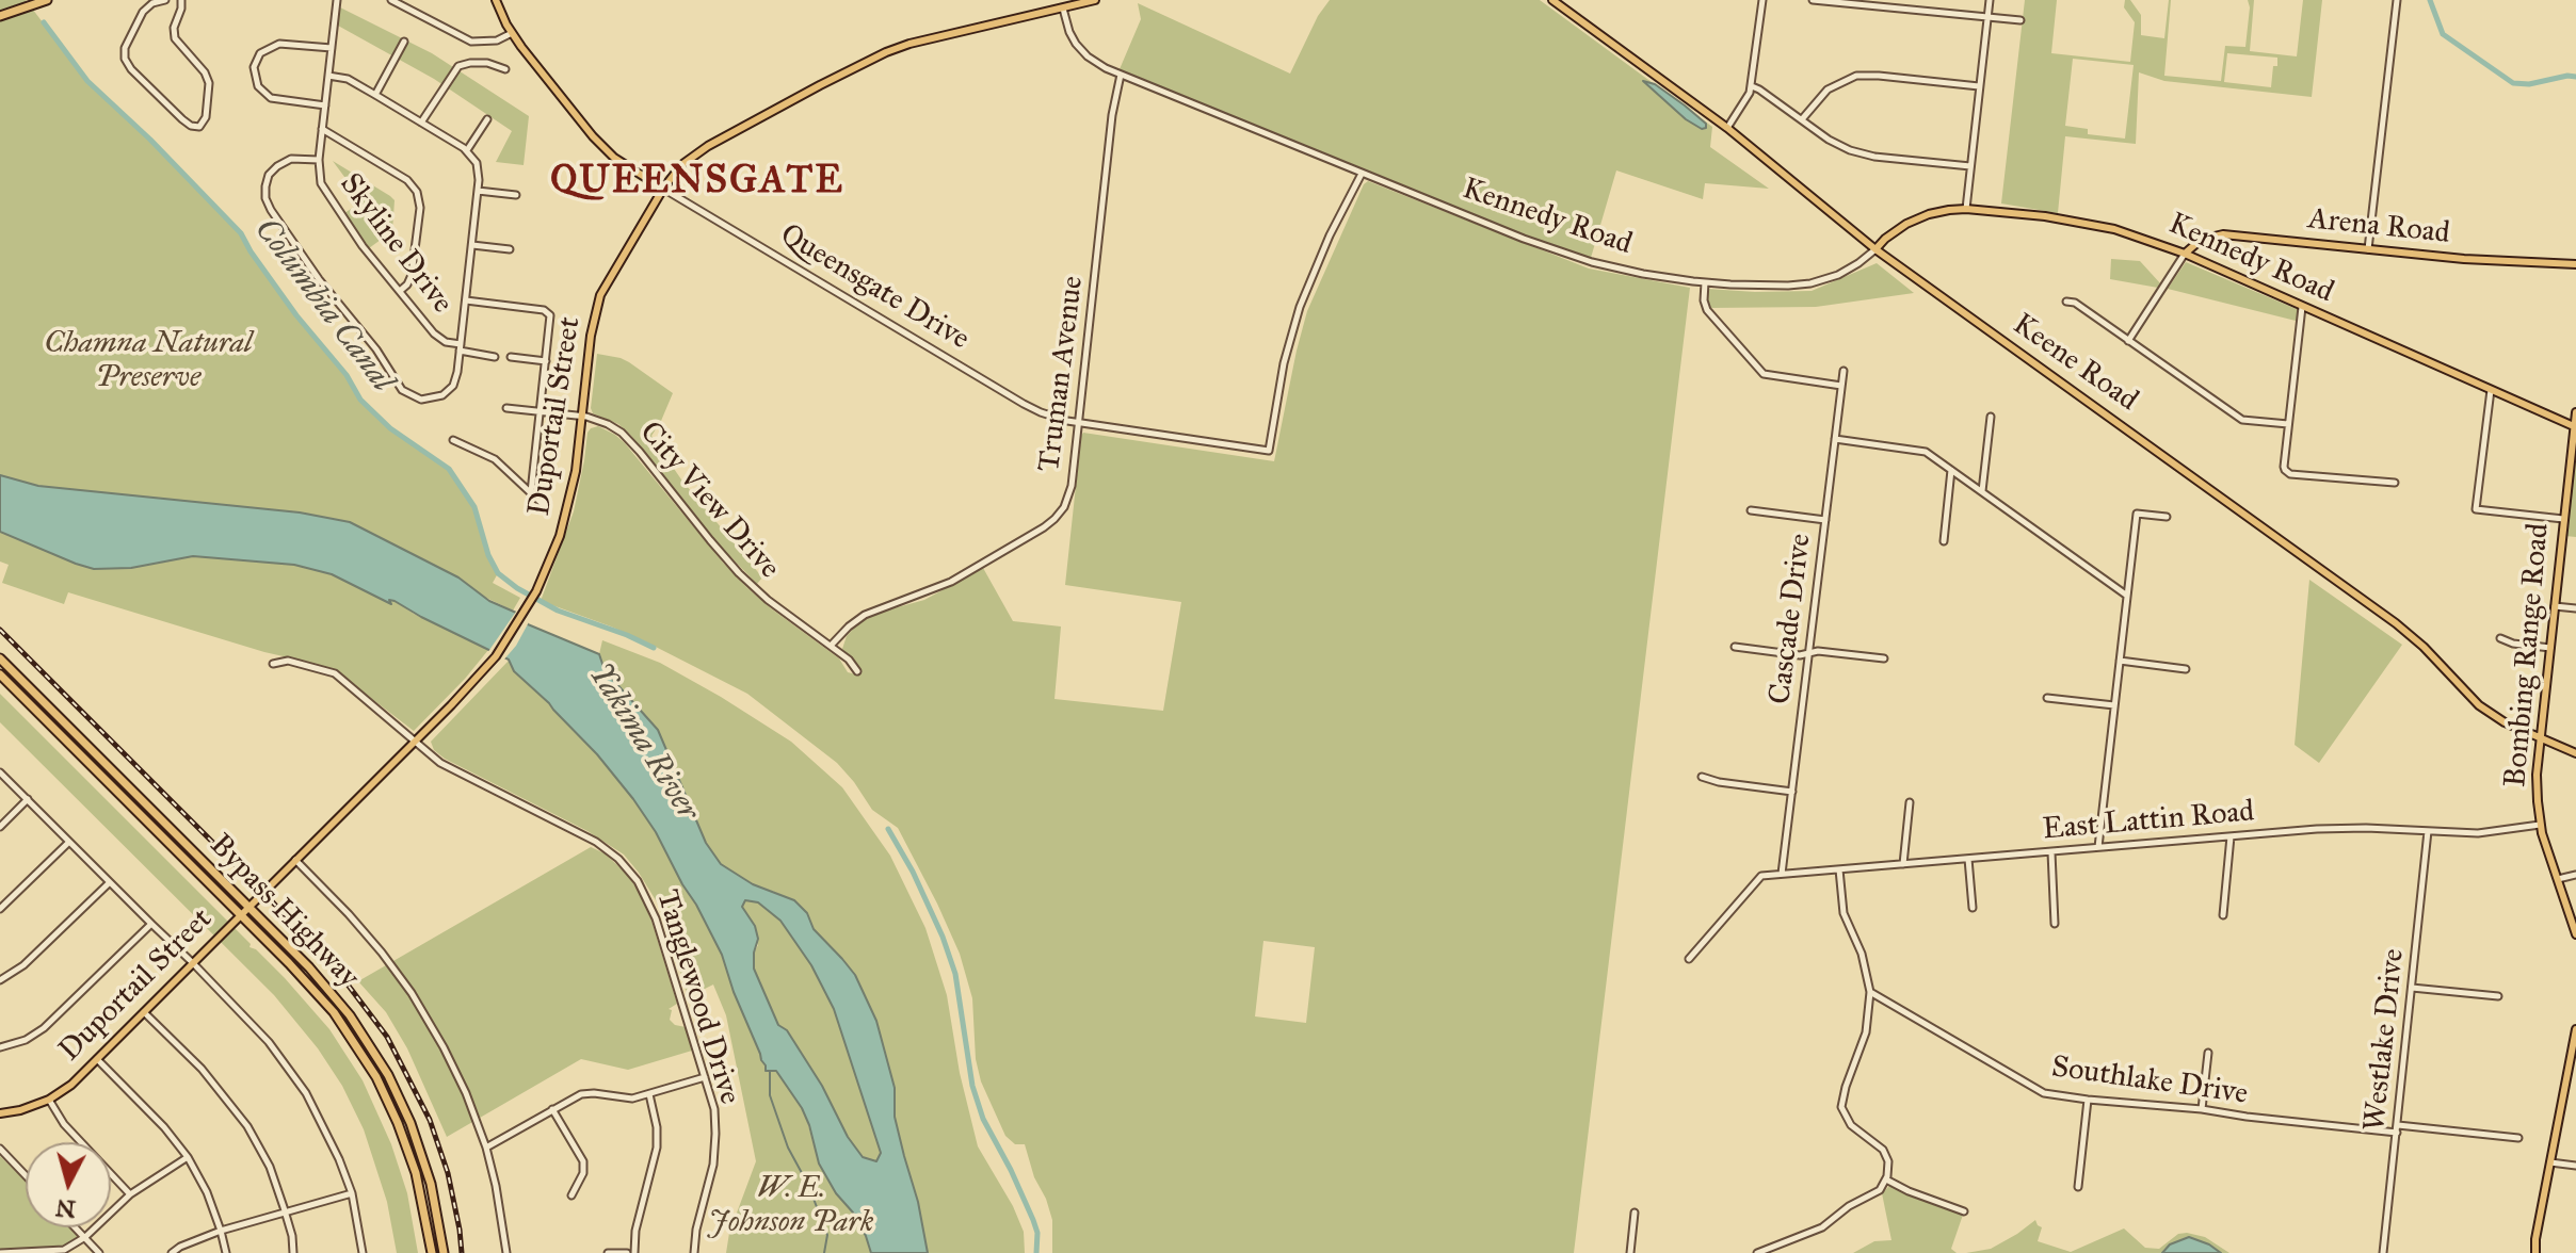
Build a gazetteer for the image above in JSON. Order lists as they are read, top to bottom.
{
  "streets": {
    "highway": ["Bypass Highway"],
    "main road": [
      "Kennedy Road",
      "Arena Road",
      "Queensgate Drive",
      "Keene Road",
      "Duportail Street",
      "Bombing Range Road"
    ],
    "street": [
      "Skyline Drive",
      "Truman Avenue",
      "City View Drive",
      "Cascade Drive",
      "East Lattin Road",
      "Tanglewood Drive",
      "Westlake Drive",
      "Southlake Drive"
    ]
  },
  "crossings": [
    ["Kennedy Road", "Arena Road"],
    ["Kennedy Road", "Queensgate Drive"],
    ["Kennedy Road", "Keene Road"],
    ["Kennedy Road", "Truman Avenue"],
    ["Kennedy Road", "Duportail Street"],
    ["Kennedy Road", "Bombing Range Road"],
    ["Queensgate Drive", "Truman Avenue"],
    ["Queensgate Drive", "Duportail Street"],
    ["Keene Road", "Bombing Range Road"],
    ["Truman Avenue", "City View Drive"],
    ["Duportail Street", "City View Drive"],
    ["Duportail Street", "Bypass Highway"],
    ["Duportail Street", "Tanglewood Drive"],
    ["Cascade Drive", "East Lattin Road"],
    ["Bombing Range Road", "East Lattin Road"],
    ["East Lattin Road", "Westlake Drive"],
    ["Westlake Drive", "Southlake Drive"]
  ],
  "districts": ["QUEENSGATE"],
  "water": ["Columbia Canal", "Yakima River"],
  "parks": ["Chamna Natural Preserve", "W. E. Johnson Park"],
  "north": "bottom"
}
